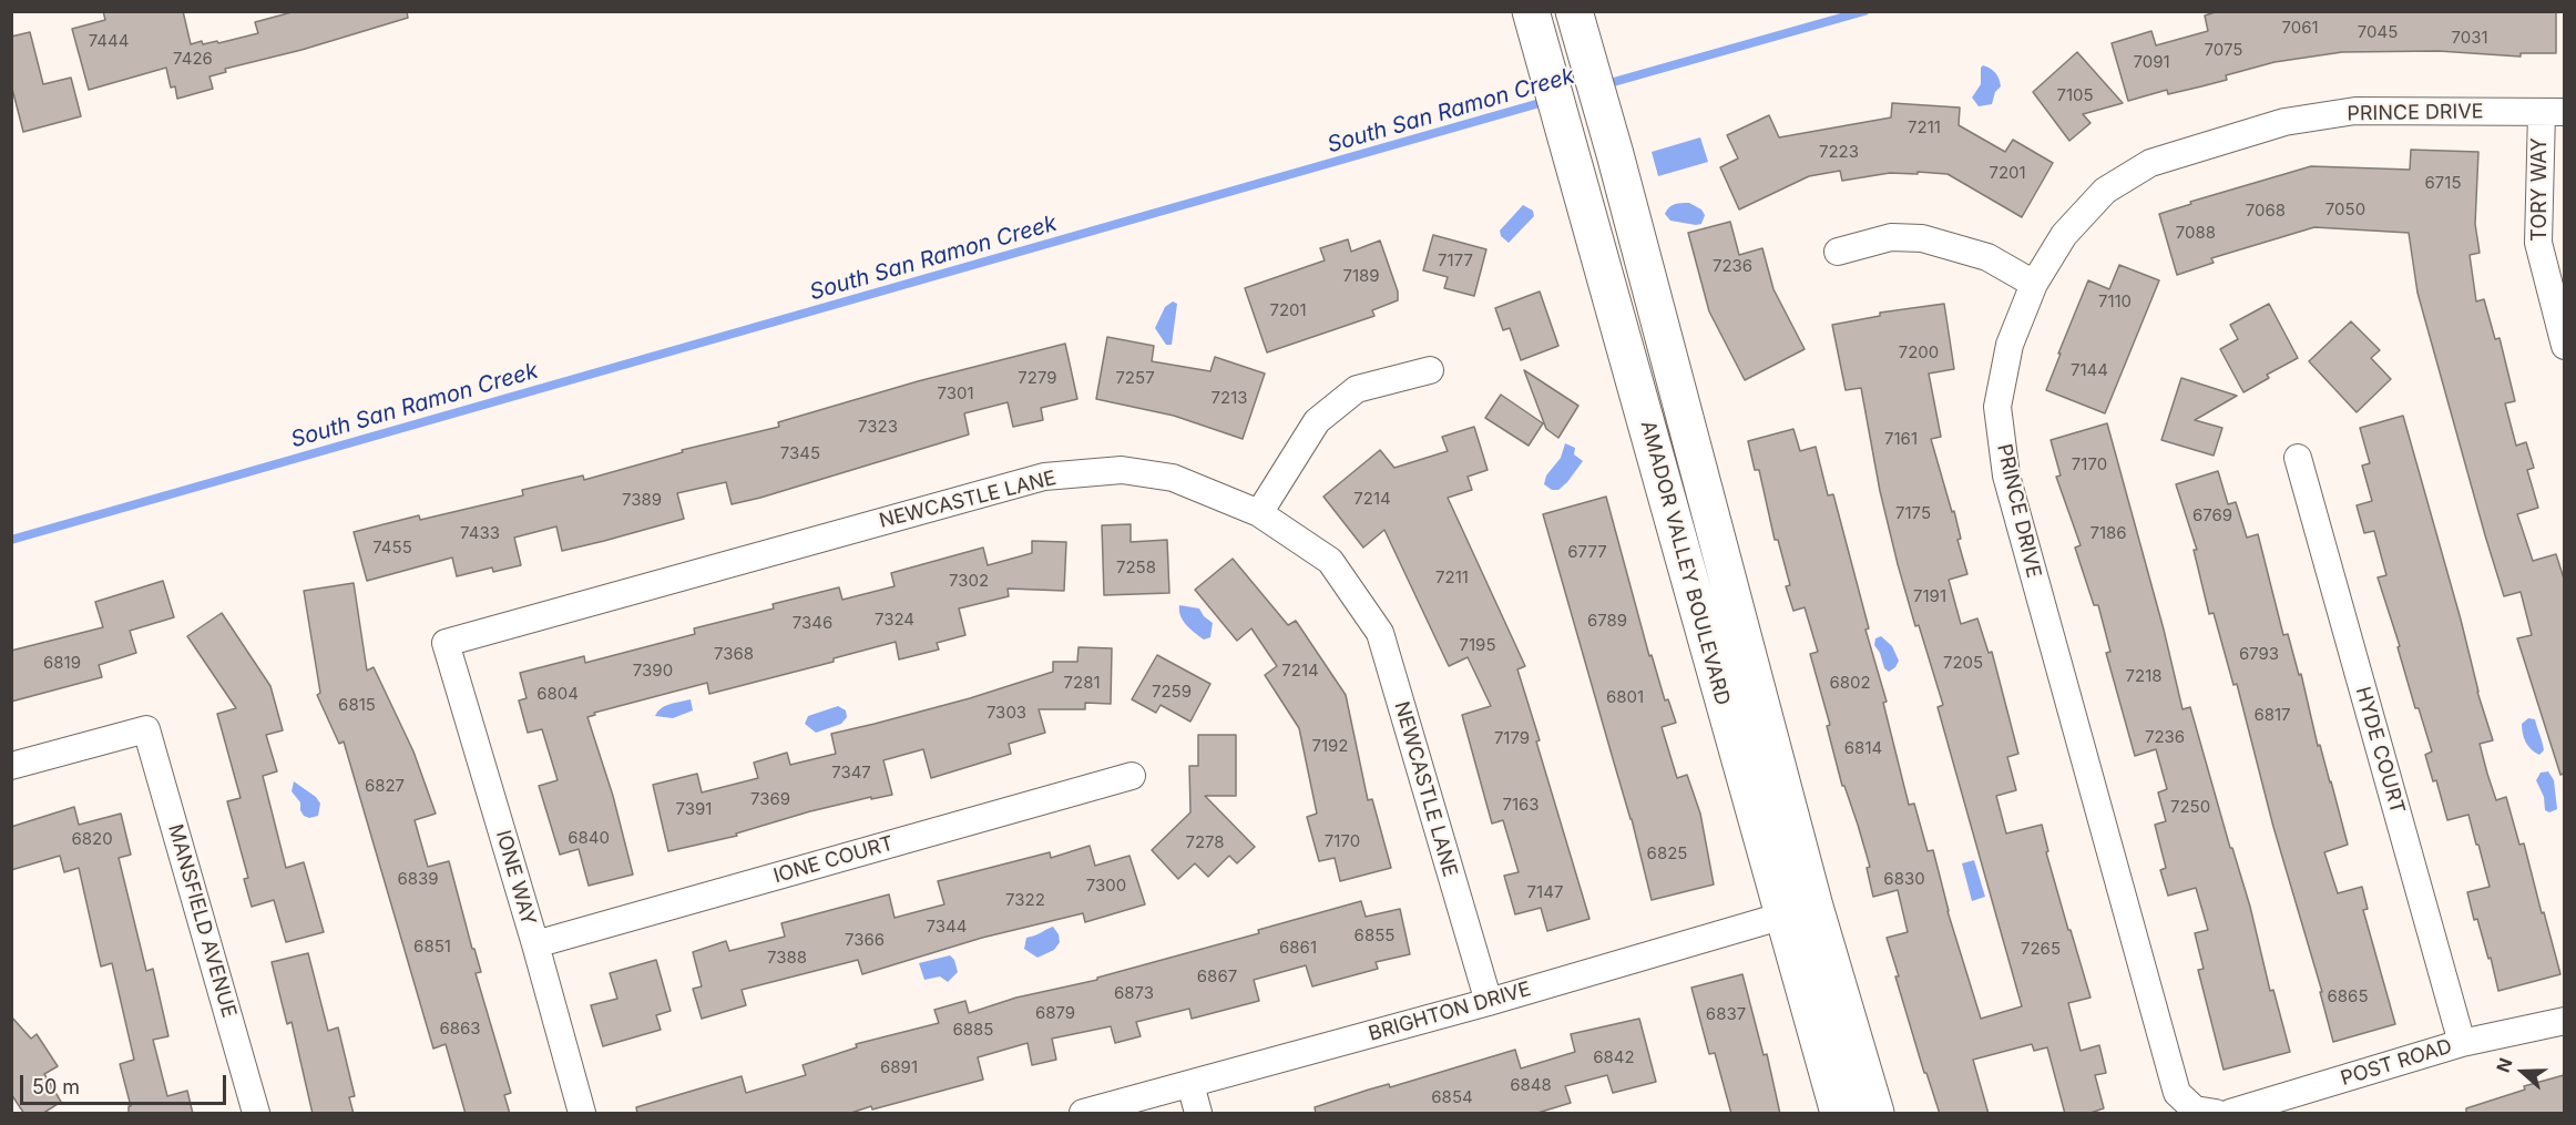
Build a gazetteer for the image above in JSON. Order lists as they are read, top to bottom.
{
  "streets": {
    "street": [
      "PRINCE DRIVE",
      "TORY WAY",
      "NEWCASTLE LANE",
      "AMADOR VALLEY BOULEVARD",
      "HYDE COURT",
      "IONE COURT",
      "IONE WAY",
      "MANSFIELD AVENUE",
      "BRIGHTON DRIVE",
      "POST ROAD"
    ]
  },
  "crossings": [
    ["PRINCE DRIVE", "TORY WAY"],
    ["NEWCASTLE LANE", "IONE WAY"],
    ["NEWCASTLE LANE", "BRIGHTON DRIVE"],
    ["AMADOR VALLEY BOULEVARD", "BRIGHTON DRIVE"],
    ["HYDE COURT", "POST ROAD"],
    ["IONE COURT", "IONE WAY"]
  ],
  "water": ["South San Ramon Creek"],
  "house_numbers": [
    "7061",
    "7045",
    "7031",
    "7444",
    "7075",
    "7426",
    "7091",
    "7105",
    "7211",
    "7223",
    "7201",
    "6715",
    "7050",
    "7068",
    "7088",
    "7177",
    "7236",
    "7189",
    "7110",
    "7201",
    "7200",
    "7144",
    "7279",
    "7257",
    "7301",
    "7213",
    "7323",
    "7161",
    "7345",
    "7170",
    "7214",
    "7389",
    "7175",
    "6769",
    "7433",
    "7186",
    "7455",
    "6777",
    "7258",
    "7211",
    "7302",
    "7191",
    "7324",
    "6789",
    "7346",
    "7195",
    "7368",
    "6793",
    "6819",
    "7205",
    "7390",
    "7214",
    "7218",
    "7281",
    "6802",
    "7259",
    "6804",
    "6801",
    "6815",
    "7303",
    "6817",
    "7236",
    "7179",
    "7192",
    "6814",
    "7347",
    "6827",
    "7369",
    "7163",
    "7250",
    "7391",
    "6840",
    "6820",
    "7170",
    "7278",
    "6825",
    "6839",
    "6830",
    "7300",
    "7147",
    "7322",
    "7344",
    "6855",
    "7366",
    "6851",
    "6861",
    "7265",
    "7388",
    "6867",
    "6873",
    "6865",
    "6879",
    "6837",
    "6863",
    "6885",
    "6842",
    "6891",
    "6848",
    "6854"
  ],
  "scale_bar": "50 m",
  "north": "left"
}
